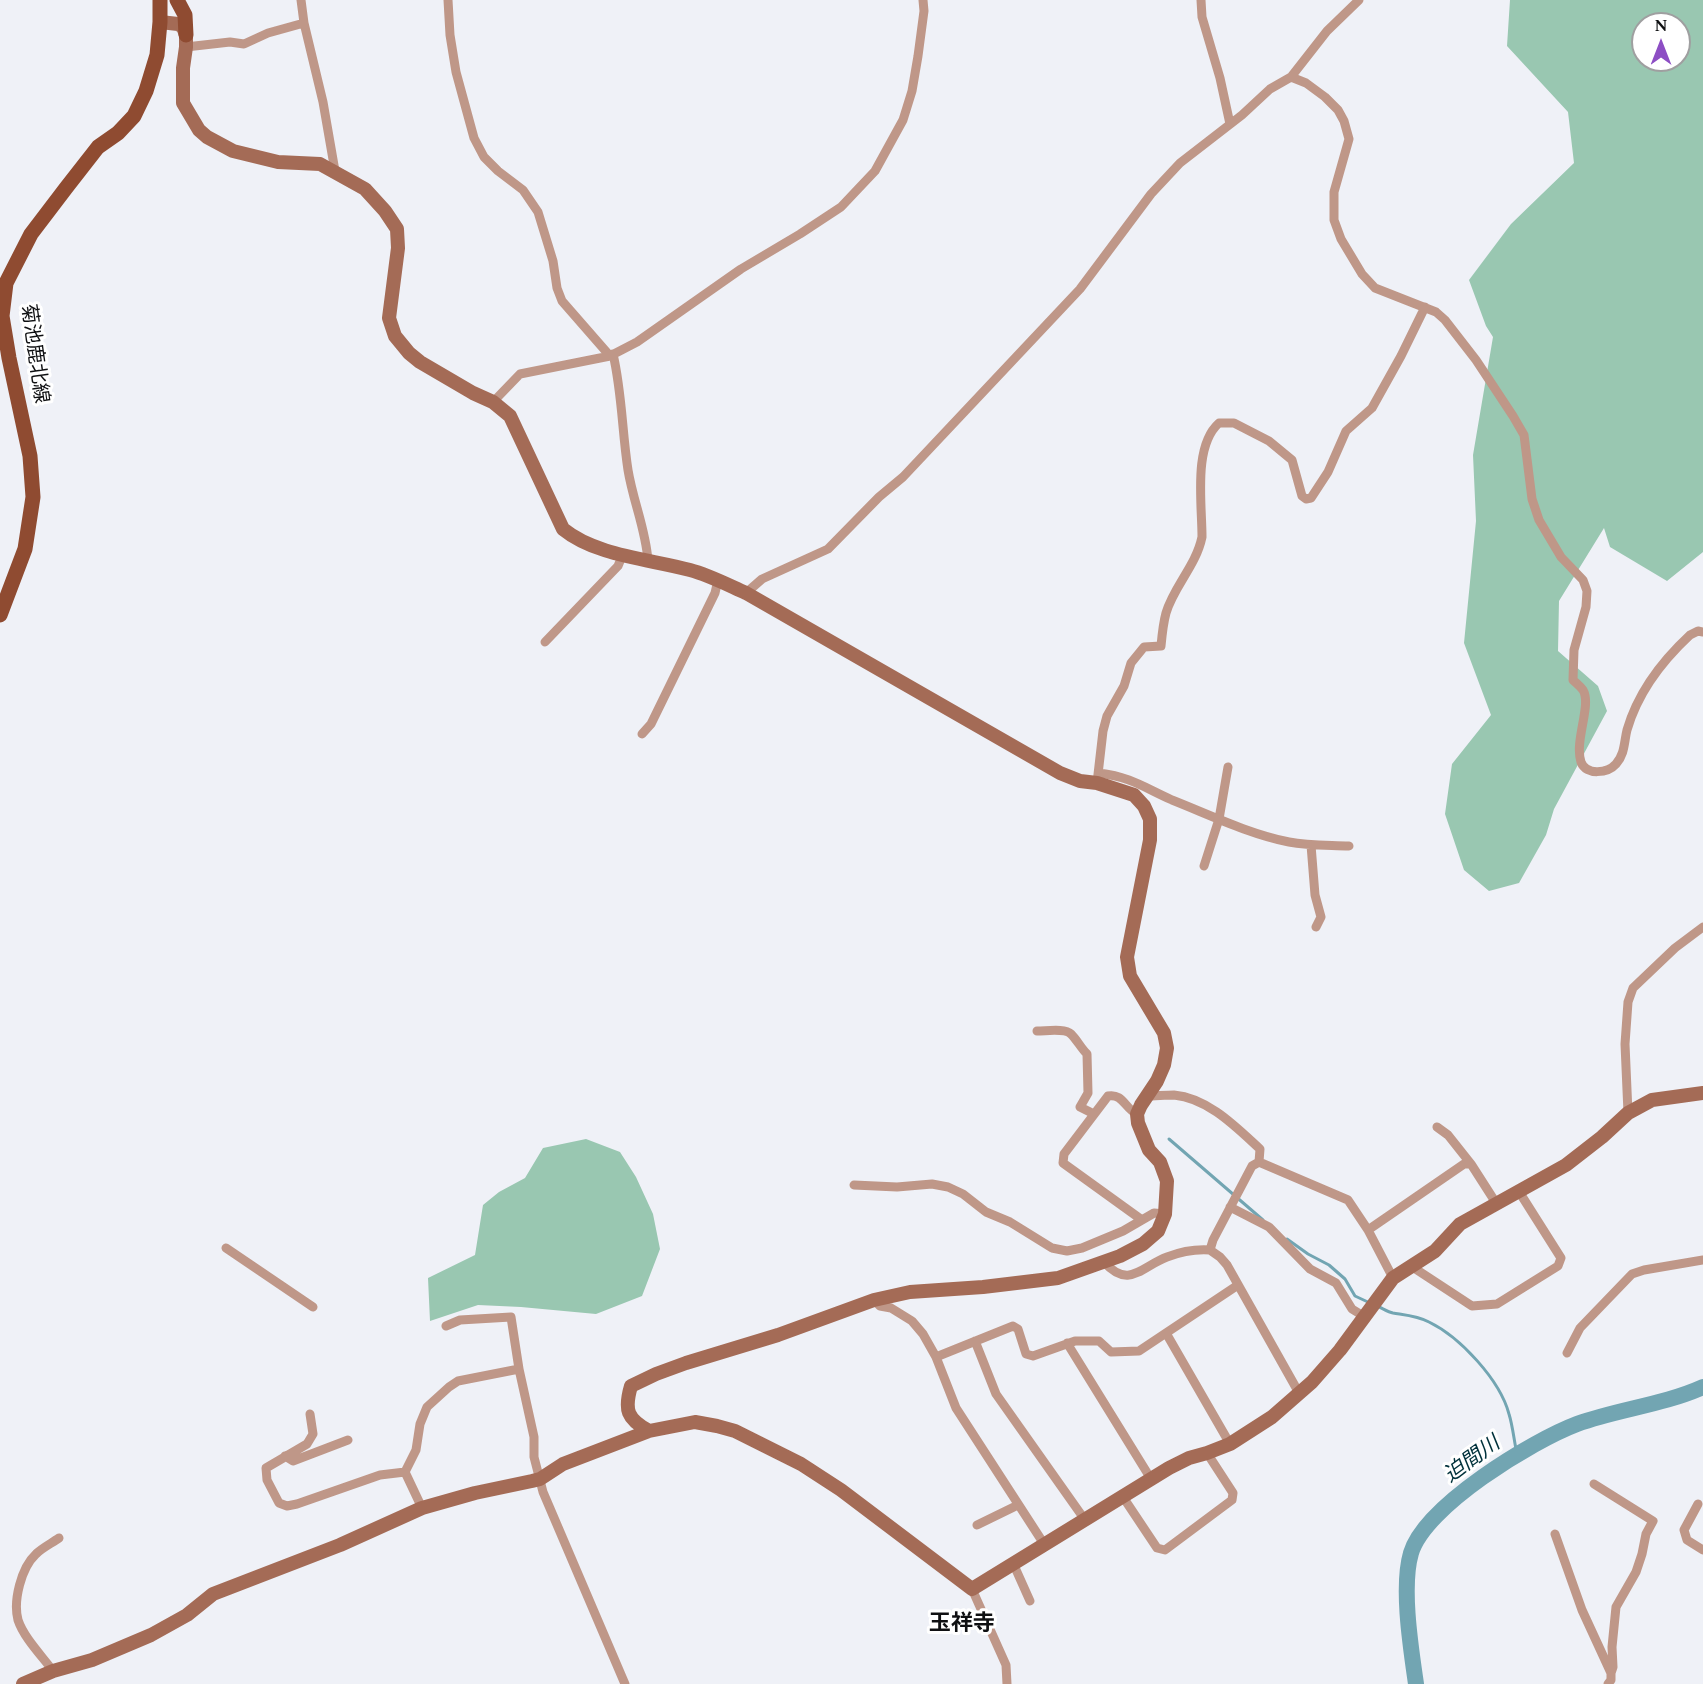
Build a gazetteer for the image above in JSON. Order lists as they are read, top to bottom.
{
  "streets": {
    "main road": ["菊池鹿北線"]
  },
  "districts": ["玉祥寺"],
  "water": ["迫間川"],
  "north": "top"
}
